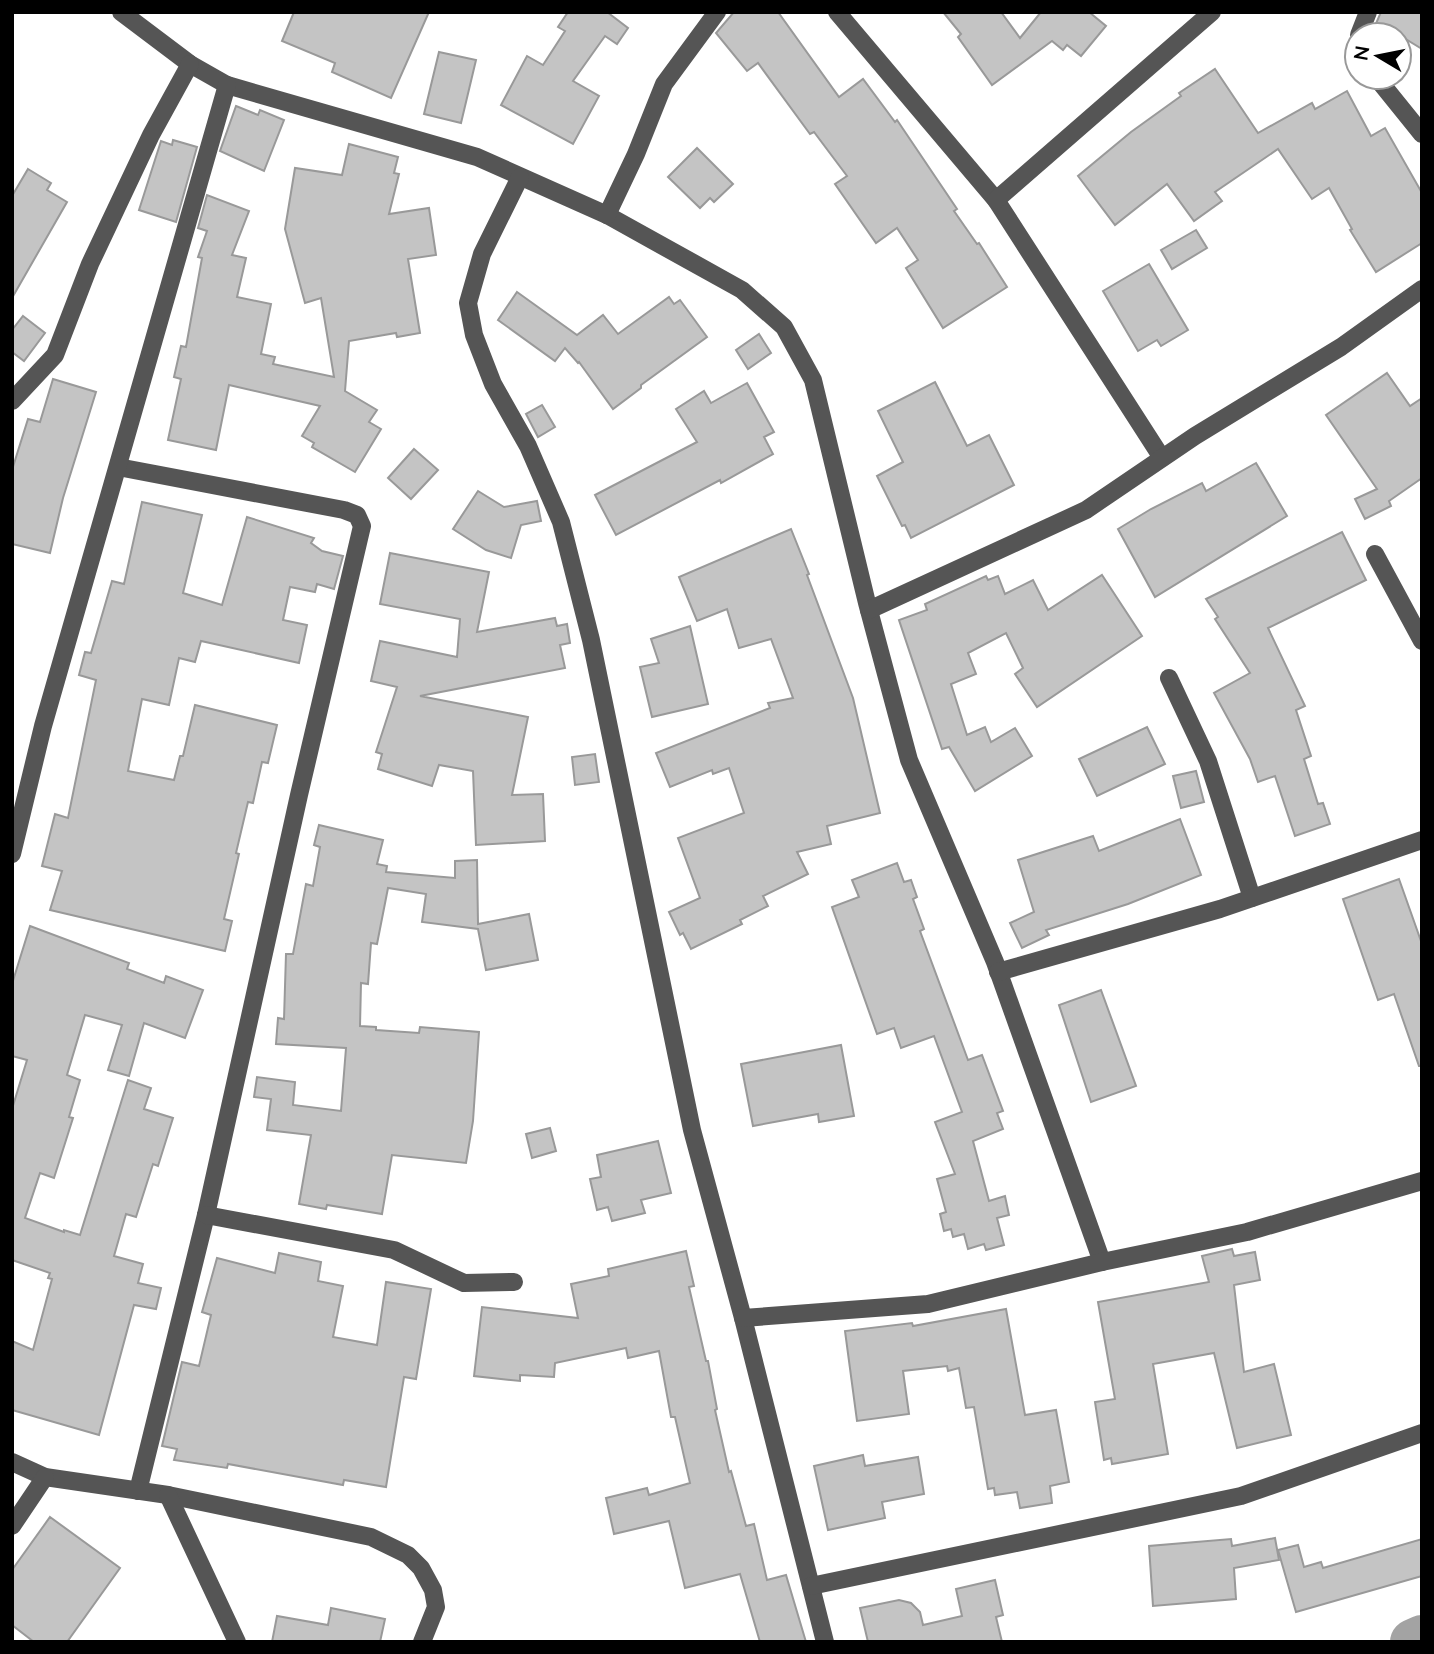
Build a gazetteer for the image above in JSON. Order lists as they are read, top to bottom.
{
  "north": "left"
}
